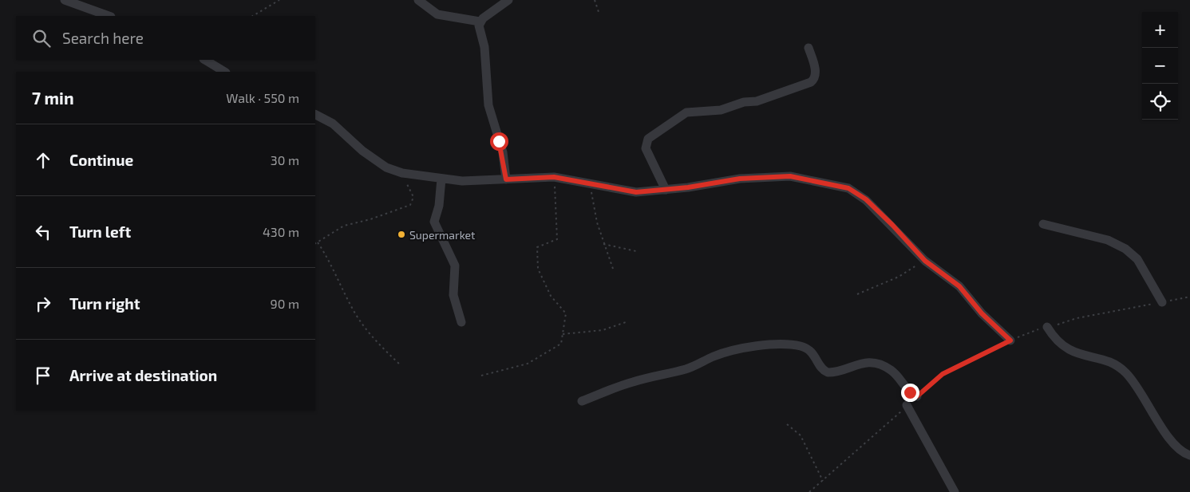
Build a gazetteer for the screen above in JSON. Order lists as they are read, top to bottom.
{
  "places": ["Supermarket"],
  "page": {
    "map_buttons": ["+", "−"],
    "search": "Search here",
    "heading": ["7 min", "Walk · 550 m"],
    "list": [
      ["Continue", "30 m"],
      ["Turn left", "430 m"],
      ["Turn right", "90 m"],
      "Arrive at destination"
    ]
  }
}
